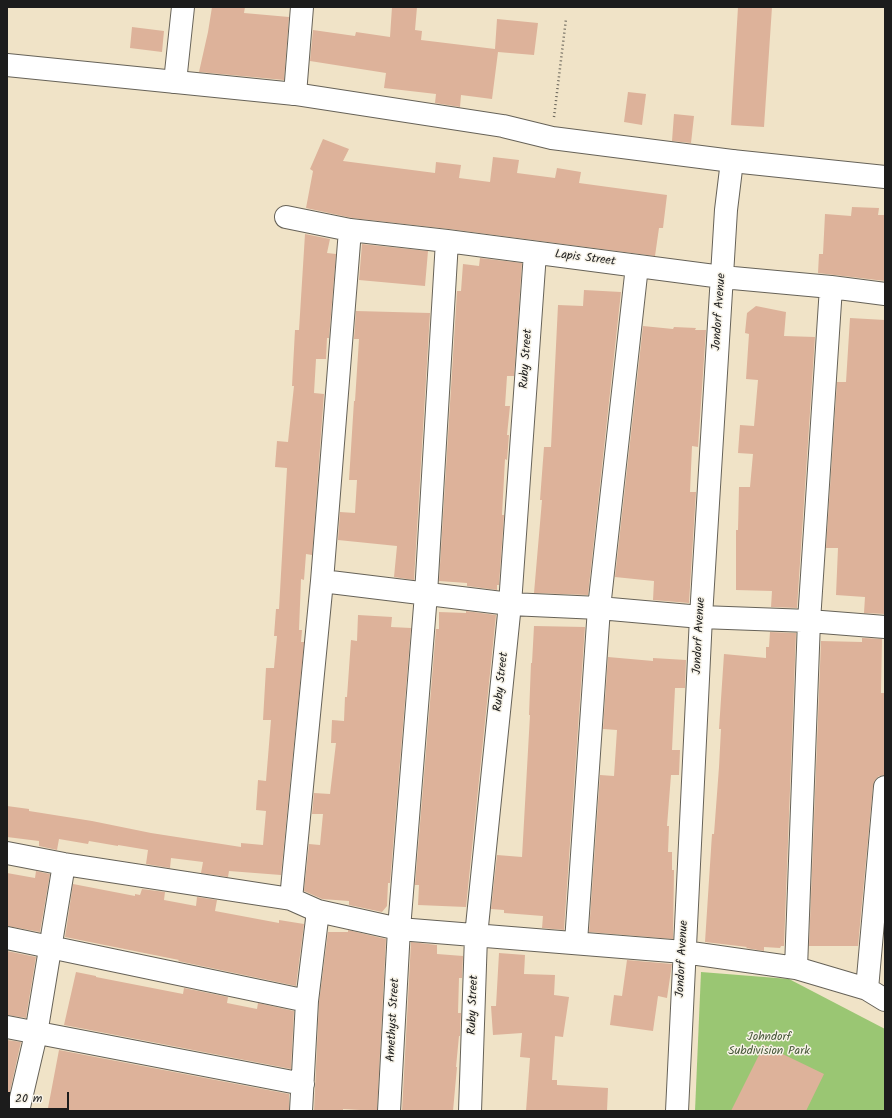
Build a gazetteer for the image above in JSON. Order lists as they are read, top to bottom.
{
  "streets": {
    "street": [
      "Lapis Street",
      "Jondorf Avenue",
      "Ruby Street",
      "Amethyst Street"
    ]
  },
  "crossings": [
    ["Lapis Street", "Jondorf Avenue"],
    ["Lapis Street", "Ruby Street"],
    ["Lapis Street", "Amethyst Street"]
  ],
  "parks": ["Johndorf Subdivision Park"],
  "scale_bar": "20 m"
}
